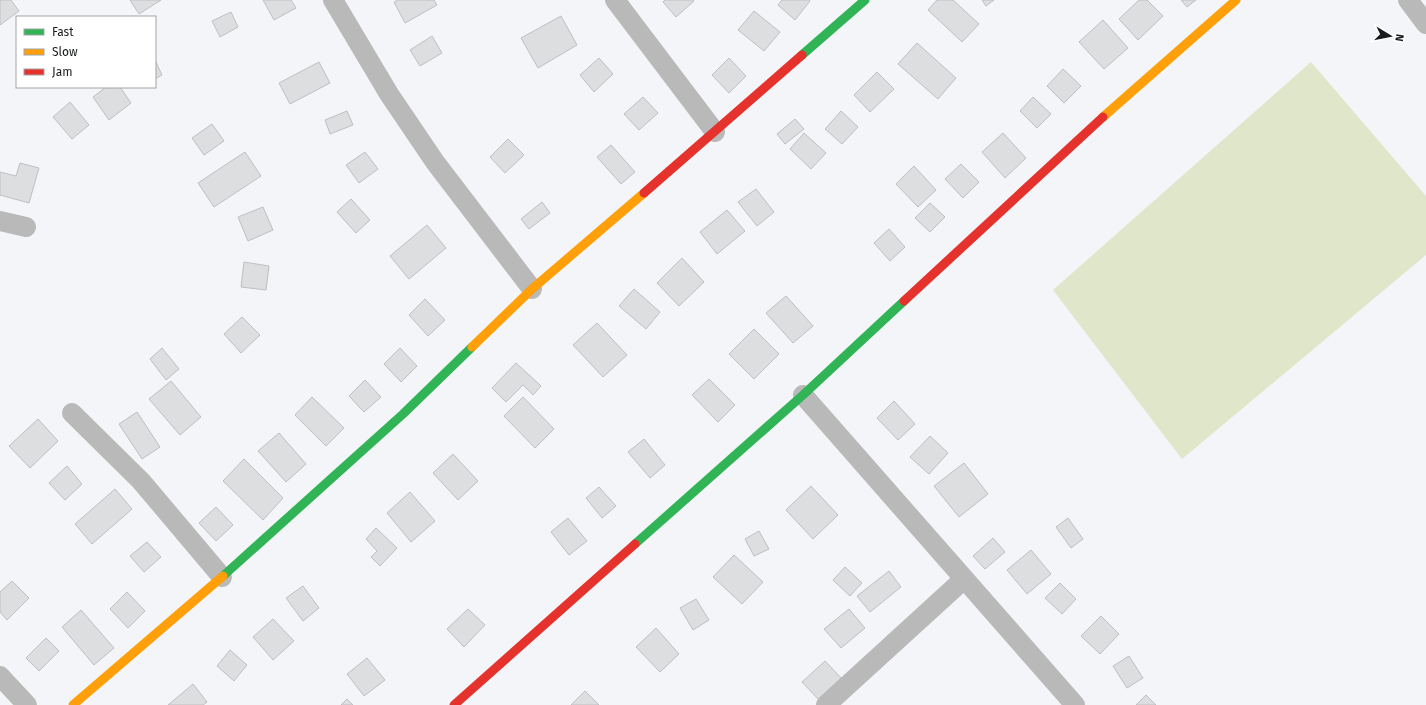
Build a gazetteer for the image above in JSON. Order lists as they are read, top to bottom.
{
  "legend": ["Fast", "Slow", "Jam"],
  "north": "right"
}
